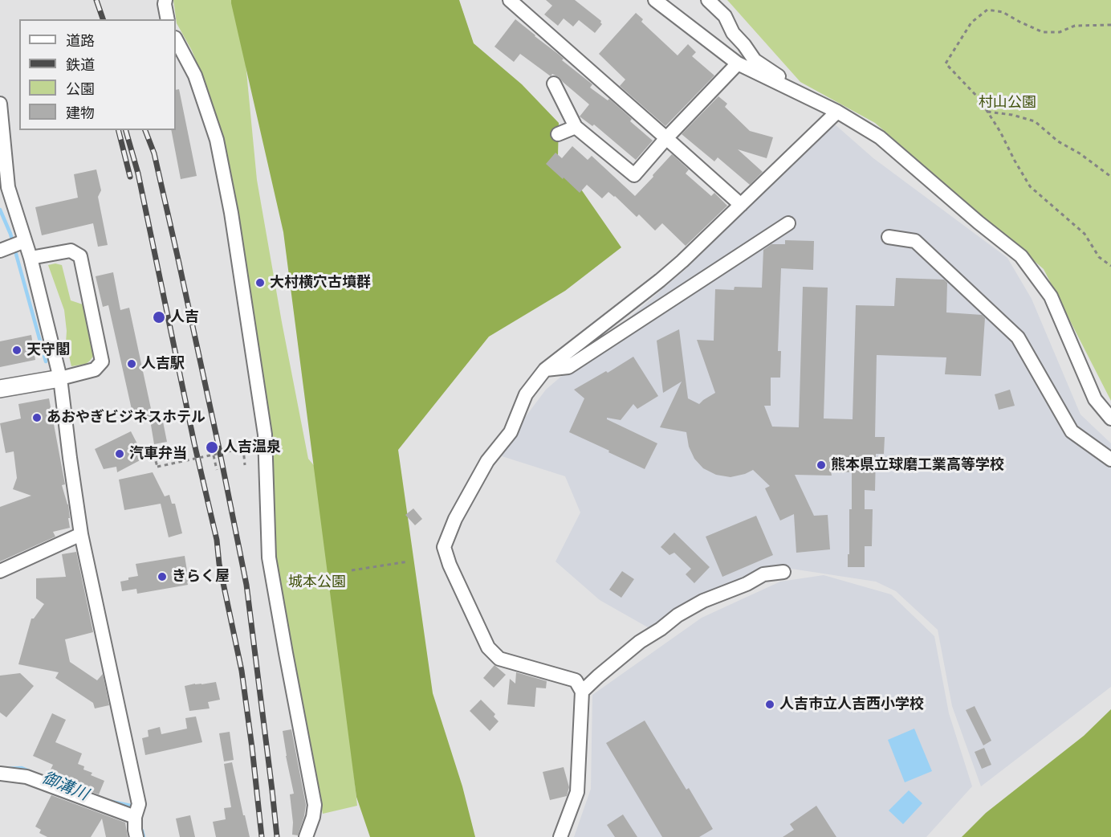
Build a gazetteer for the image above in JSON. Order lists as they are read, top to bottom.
{
  "water": ["御溝川"],
  "parks": ["村山公園", "城本公園"],
  "places": [
    "大村横穴古墳群",
    "人吉",
    "天守閣",
    "人吉駅",
    "あおやぎビジネスホテル",
    "人吉温泉",
    "汽車弁当",
    "熊本県立球磨工業高等学校",
    "きらく屋",
    "人吉市立人吉西小学校"
  ],
  "legend": [
    "道路",
    "鉄道",
    "公園",
    "建物"
  ]
}
